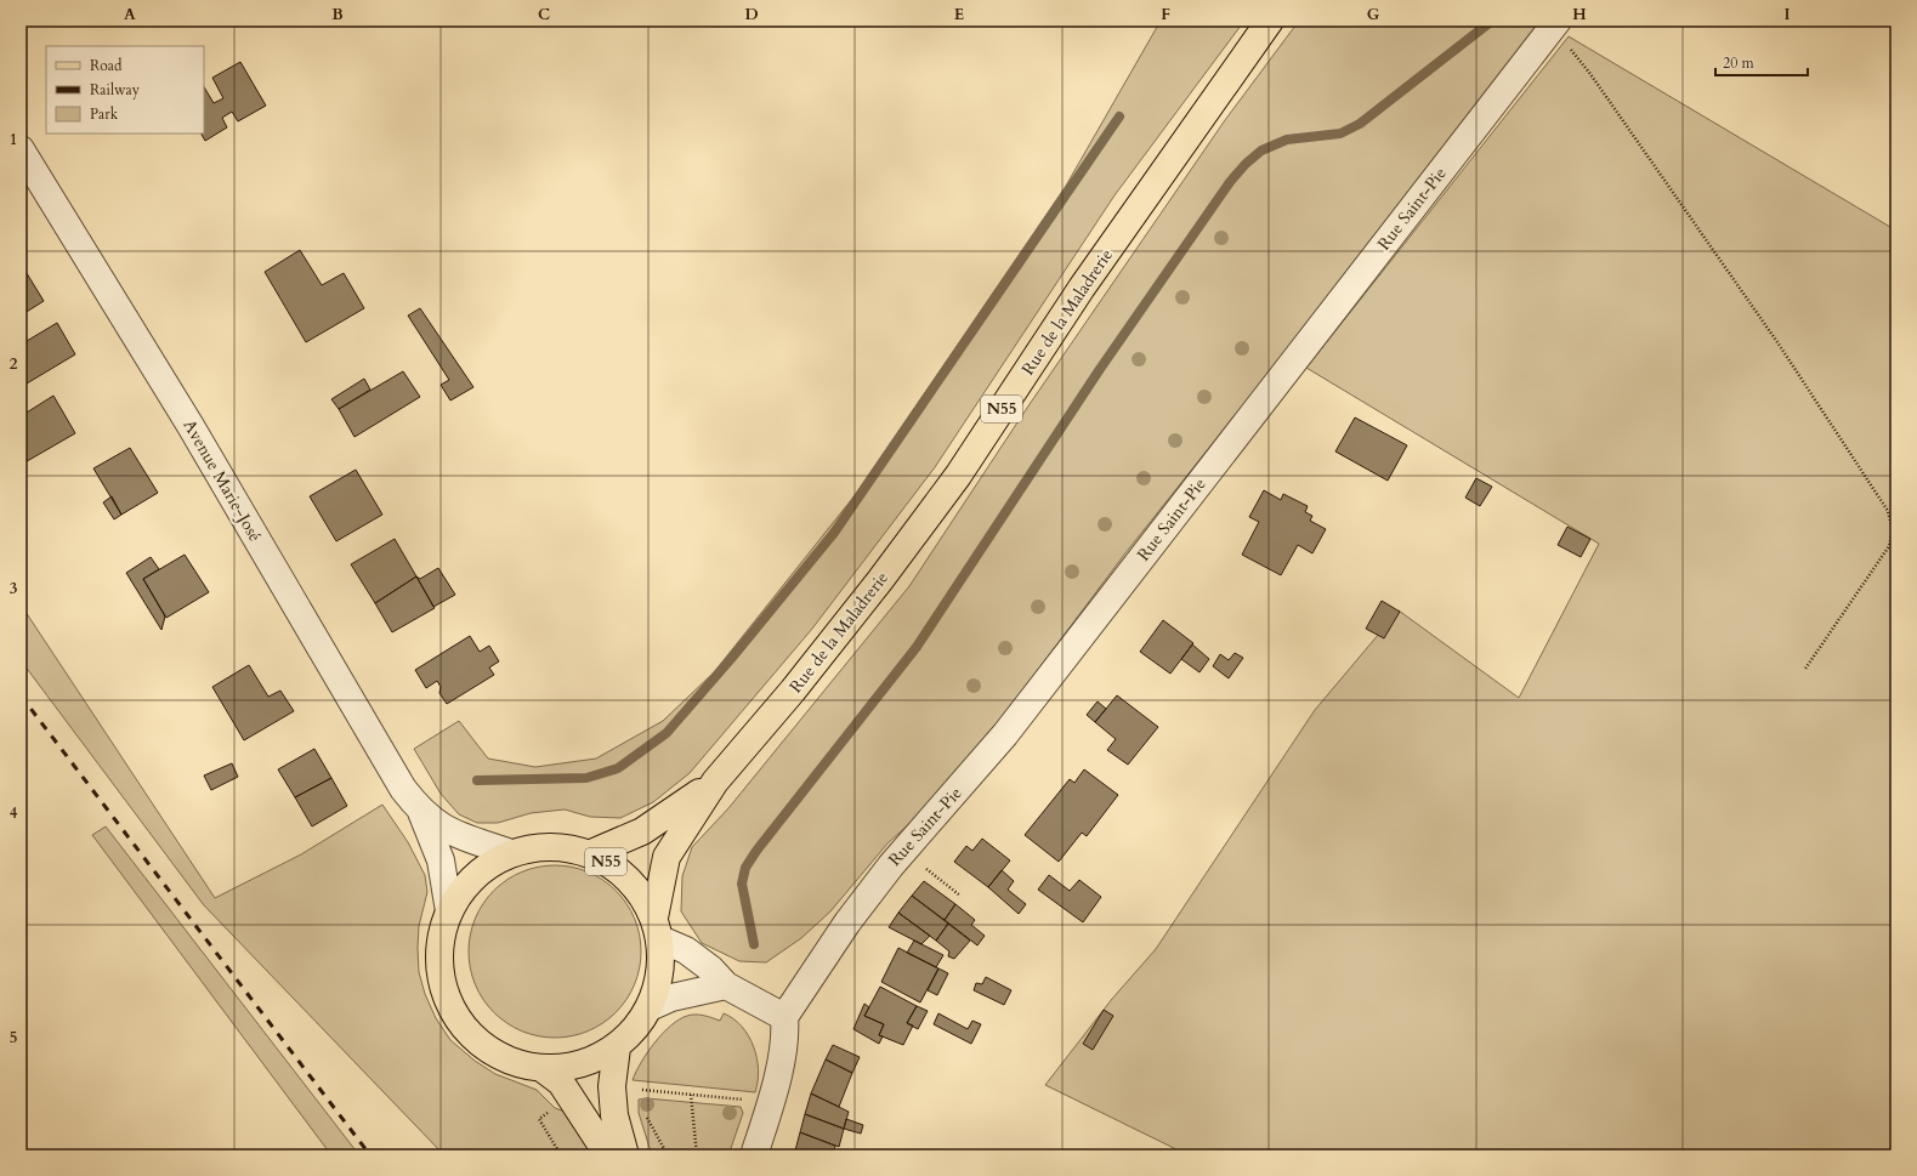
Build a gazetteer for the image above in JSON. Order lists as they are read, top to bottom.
{
  "streets": {
    "main road": ["Rue de la Maladrerie", "N55"],
    "street": ["Rue Saint-Pie", "Avenue Marie-José"]
  },
  "crossings": [
    ["Rue de la Maladrerie", "N55"],
    ["N55", "Avenue Marie-José"]
  ],
  "legend": ["Road", "Railway", "Park"],
  "scale_bar": "20 m",
  "grid": {
    "columns": [
      "A",
      "B",
      "C",
      "D",
      "E",
      "F",
      "G",
      "H",
      "I"
    ],
    "rows": [
      "1",
      "2",
      "3",
      "4",
      "5"
    ]
  }
}
